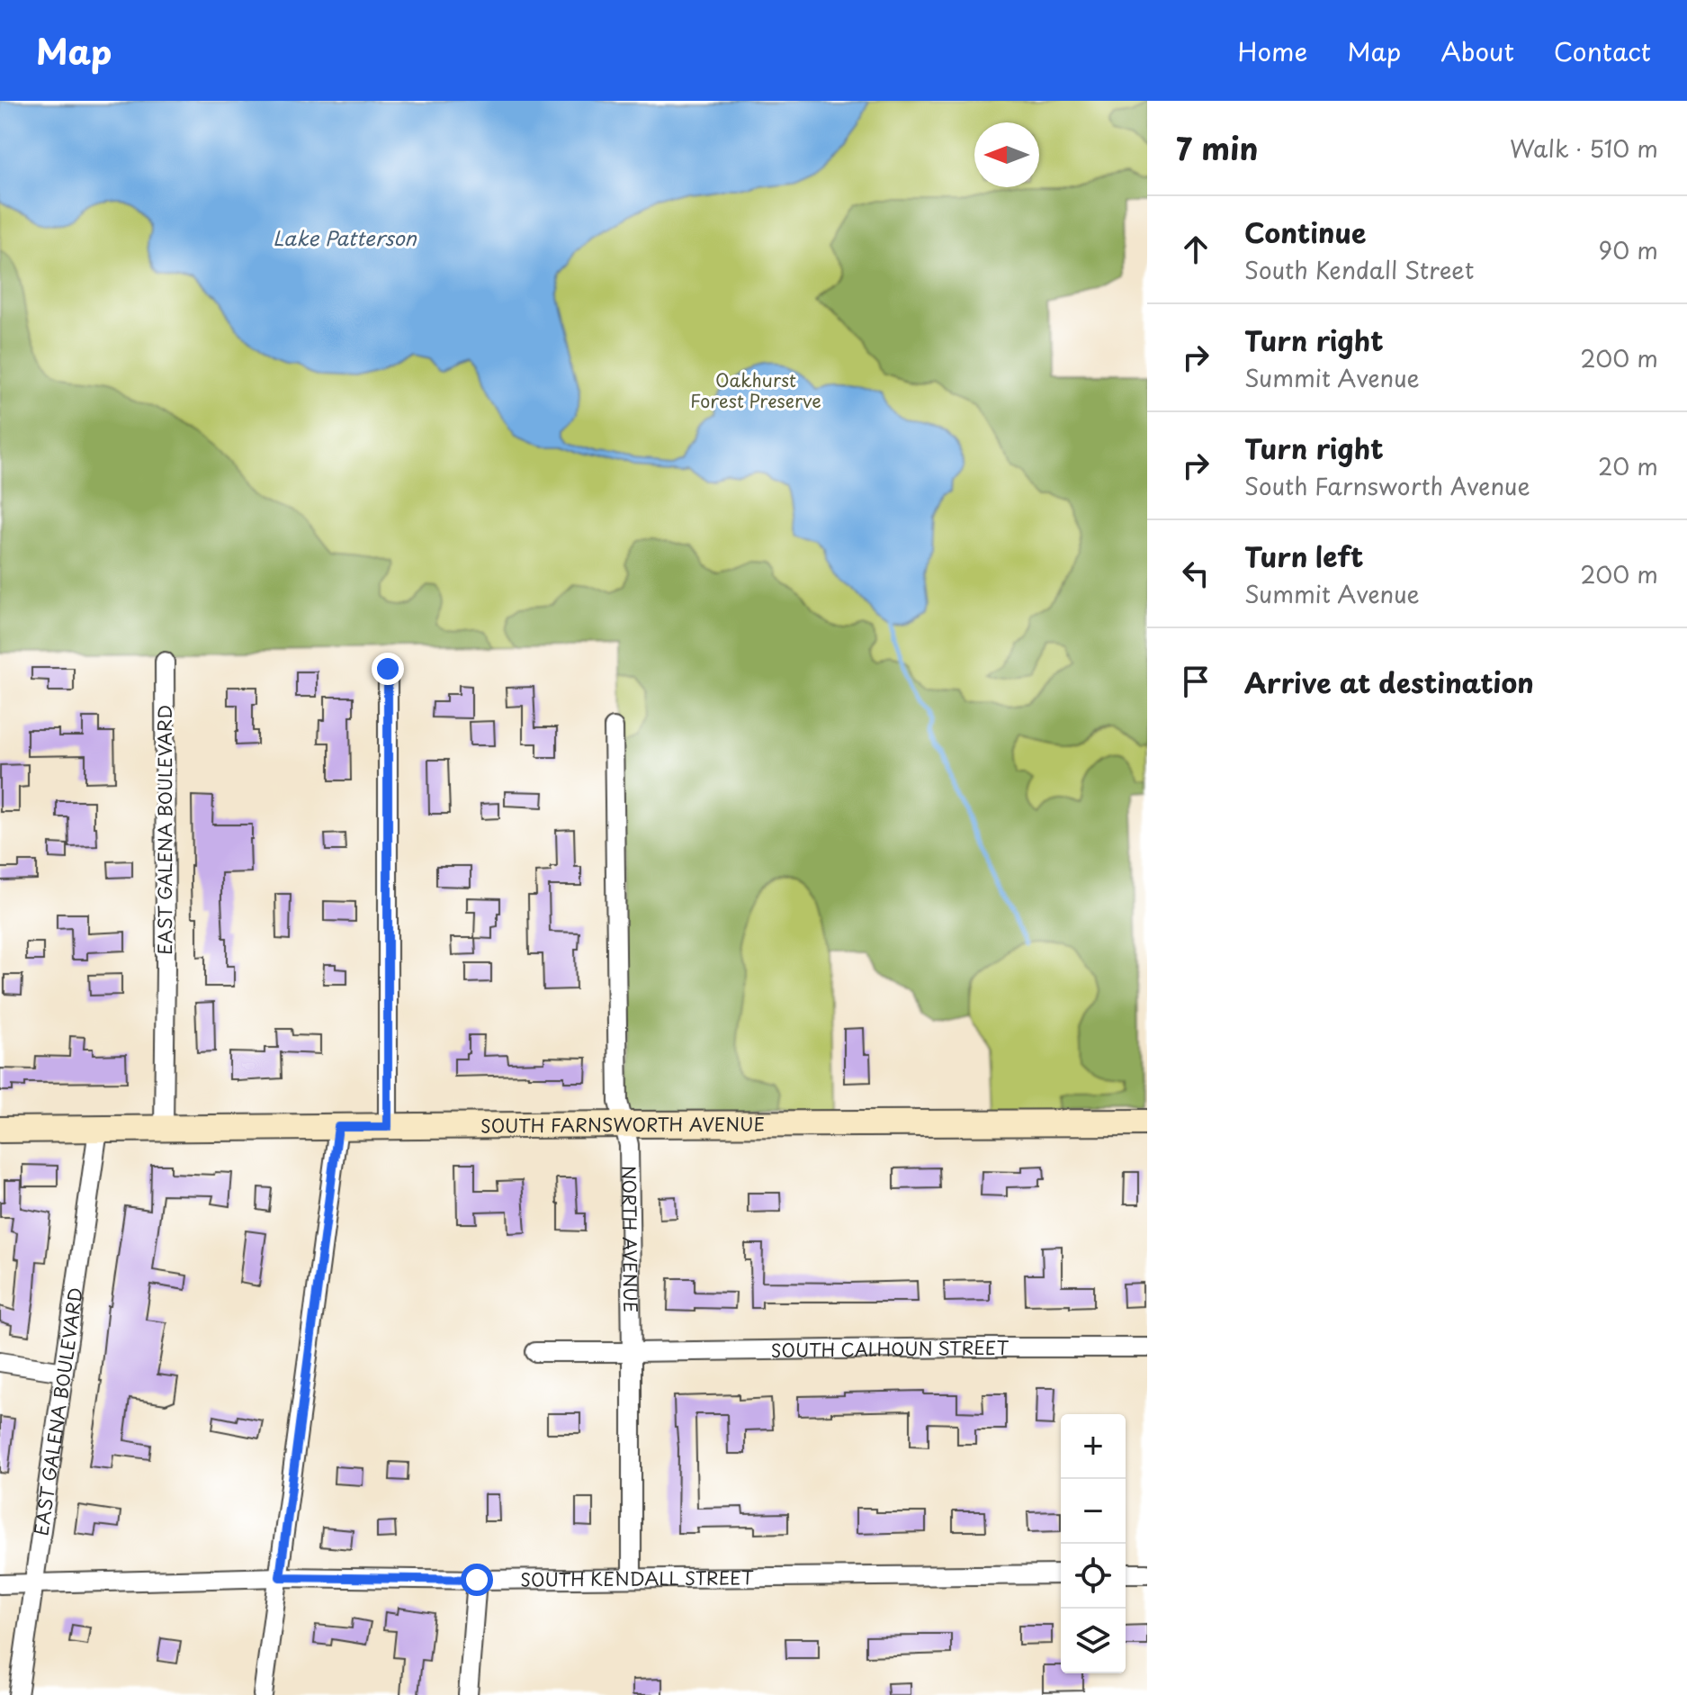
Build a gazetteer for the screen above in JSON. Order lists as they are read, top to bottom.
{
  "streets": {
    "street": [
      "EAST GALENA BOULEVARD",
      "SOUTH FARNSWORTH AVENUE",
      "NORTH AVENUE",
      "SOUTH CALHOUN STREET",
      "SOUTH KENDALL STREET"
    ]
  },
  "crossings": [
    ["EAST GALENA BOULEVARD", "SOUTH FARNSWORTH AVENUE"],
    ["EAST GALENA BOULEVARD", "SOUTH KENDALL STREET"],
    ["SOUTH FARNSWORTH AVENUE", "NORTH AVENUE"],
    ["NORTH AVENUE", "SOUTH CALHOUN STREET"],
    ["NORTH AVENUE", "SOUTH KENDALL STREET"]
  ],
  "water": ["Lake Patterson"],
  "parks": ["Oakhurst Forest Preserve"],
  "north": "left",
  "page": {
    "header": "Map",
    "nav": [
      "Home",
      "Map",
      "About",
      "Contact"
    ],
    "heading": ["7 min", "Walk · 510 m"],
    "list": [
      ["Continue", "South Kendall Street", "90 m"],
      ["Turn right", "Summit Avenue", "200 m"],
      ["Turn right", "South Farnsworth Avenue", "20 m"],
      ["Turn left", "Summit Avenue", "200 m"],
      "Arrive at destination"
    ],
    "map_buttons": ["+", "−"]
  }
}
